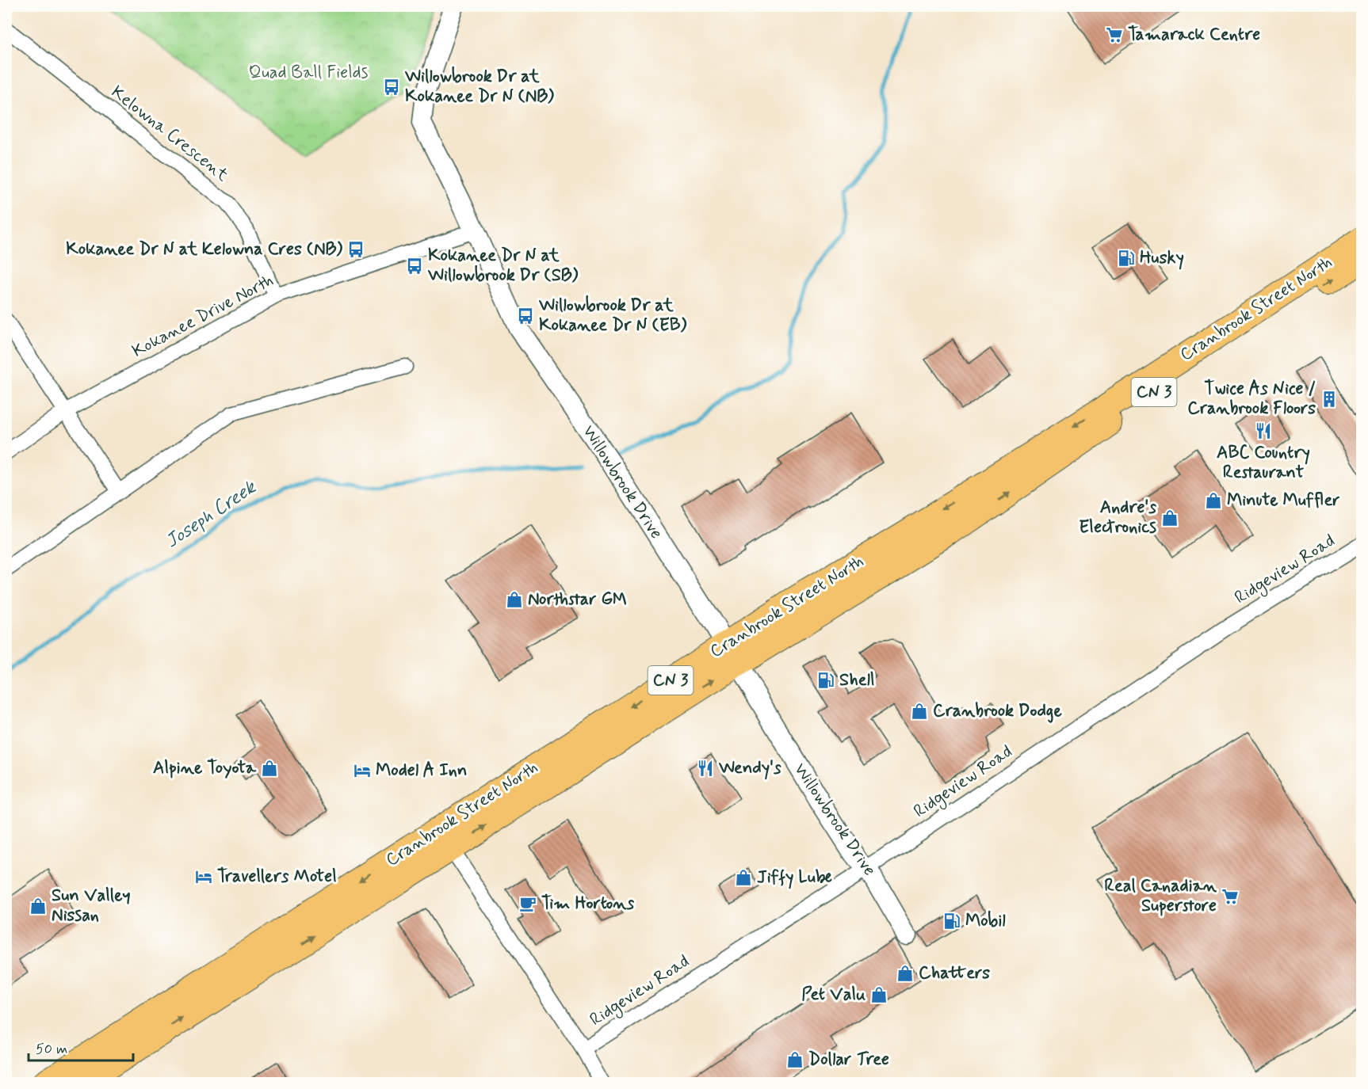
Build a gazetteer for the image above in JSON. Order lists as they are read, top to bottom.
{
  "streets": {
    "highway": ["Cranbrook Street North", "CN 3"],
    "street": [
      "Kelowna Crescent",
      "Kokanee Drive North",
      "Willowbrook Drive",
      "Ridgeview Road"
    ]
  },
  "crossings": [
    ["Kelowna Crescent", "Kokanee Drive North"],
    ["Cranbrook Street North", "Willowbrook Drive"],
    ["Cranbrook Street North", "Ridgeview Road"],
    ["Kokanee Drive North", "Willowbrook Drive"],
    ["Willowbrook Drive", "Ridgeview Road"]
  ],
  "water": ["Joseph Creek"],
  "parks": ["Quad Ball Fields"],
  "places": {
    "supermarket": ["Tamarack Centre", "Real Canadian Superstore"],
    "bus stop": [
      "Willowbrook Dr at Kokanee Dr N (NB)",
      "Kokanee Dr N at Kelowna Cres (NB)",
      "Kokanee Dr N at Willowbrook Dr (SB)",
      "Willowbrook Dr at Kokanee Dr N (EB)"
    ],
    "fuel station": ["Husky", "Shell", "Mobil"],
    "building": ["Twice As Nice / Cranbrook Floors"],
    "restaurant": ["ABC Country Restaurant", "Wendy's"],
    "shop": [
      "Minute Muffler",
      "Andre's Electronics",
      "Northstar GM",
      "Cranbrook Dodge",
      "Alpine Toyota",
      "Jiffy Lube",
      "Sun Valley Nissan",
      "Chatters",
      "Pet Valu",
      "Dollar Tree"
    ],
    "hotel": ["Model A Inn", "Travellers Motel"],
    "cafe": ["Tim Hortons"]
  },
  "scale_bar": "50 m"
}
